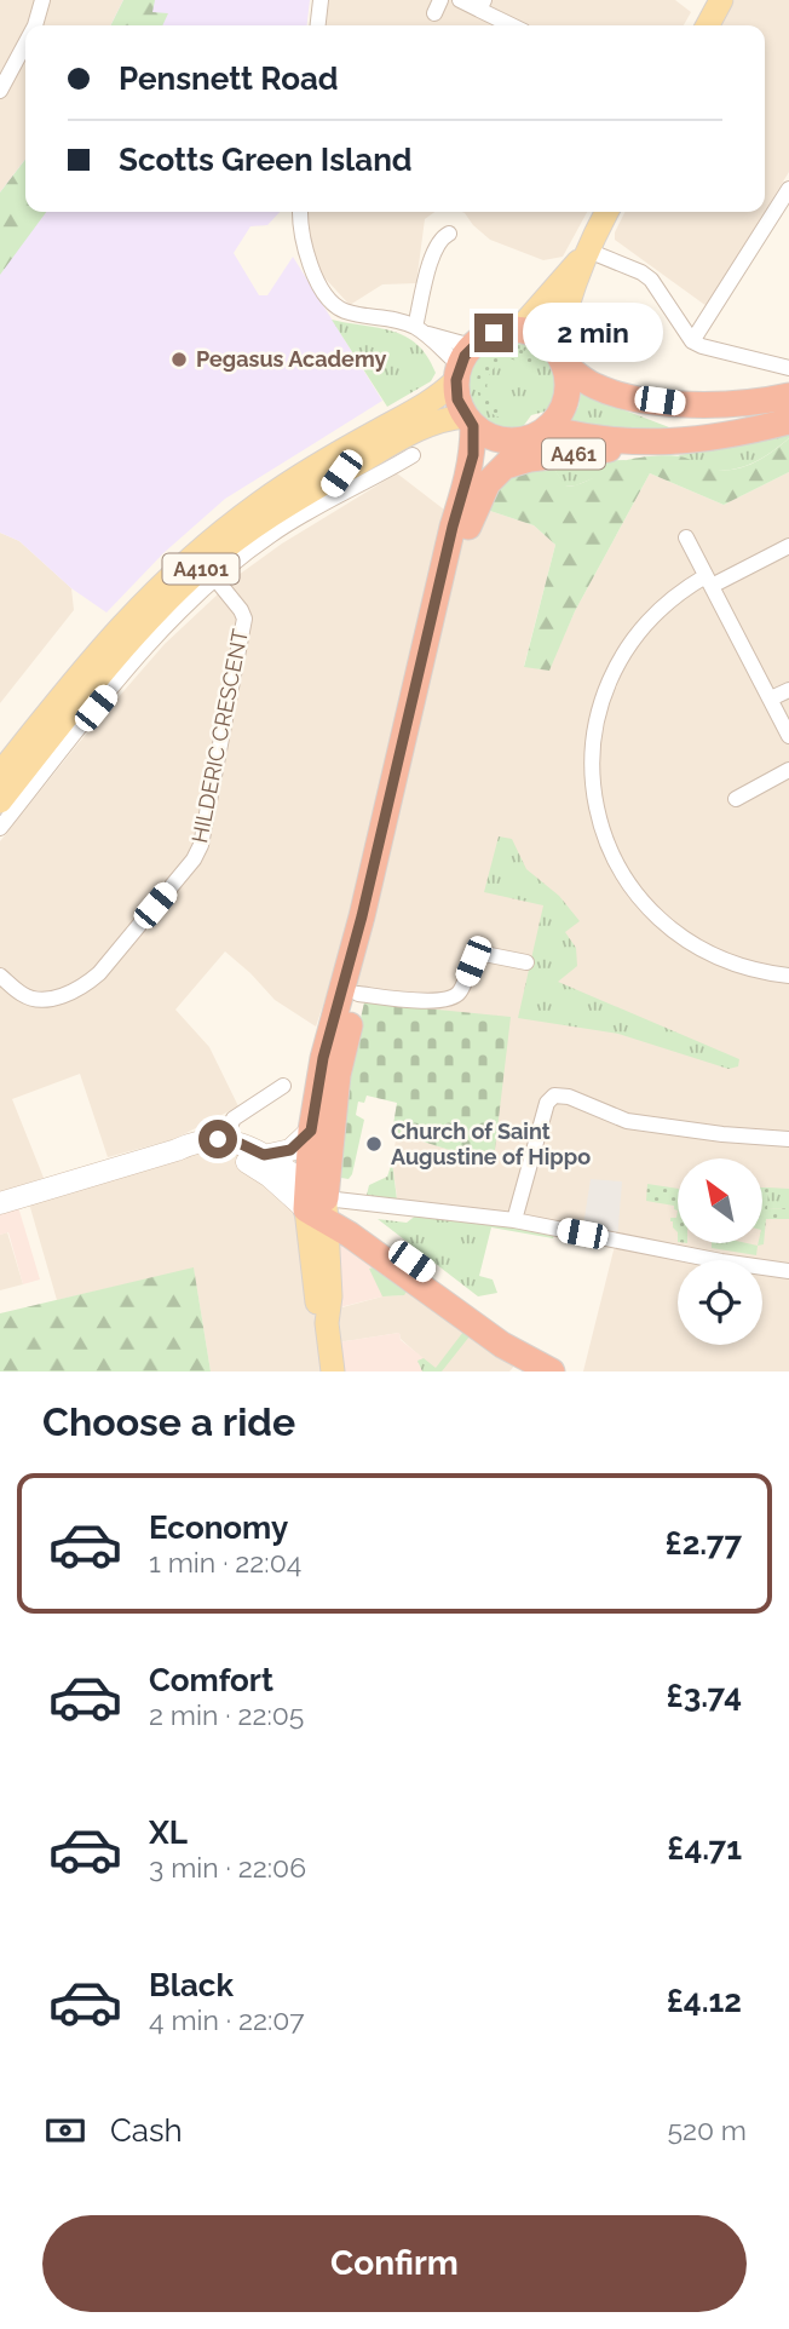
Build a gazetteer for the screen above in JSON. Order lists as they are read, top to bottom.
{
  "streets": {
    "highway": ["A461"],
    "main road": ["A4101"],
    "street": ["HILDERIC CRESCENT"]
  },
  "crossings": [
    ["A461", "A4101"],
    ["A4101", "HILDERIC CRESCENT"]
  ],
  "places": ["Pegasus Academy", "Church of Saint Augustine of Hippo"],
  "north": "top left",
  "page": {
    "banner": ["Pensnett Road", "Scotts Green Island"],
    "bubble": "2 min",
    "heading": "Choose a ride",
    "list": [
      {
        "name": "Economy",
        "note": "1 min · 22:04",
        "value": "£2.77"
      },
      {
        "name": "Comfort",
        "note": "2 min · 22:05",
        "value": "£3.74"
      },
      {
        "name": "XL",
        "note": "3 min · 22:06",
        "value": "£4.71"
      },
      {
        "name": "Black",
        "note": "4 min · 22:07",
        "value": "£4.12"
      }
    ],
    "pay": ["Cash", "520 m"],
    "buttons": "Confirm"
  }
}
